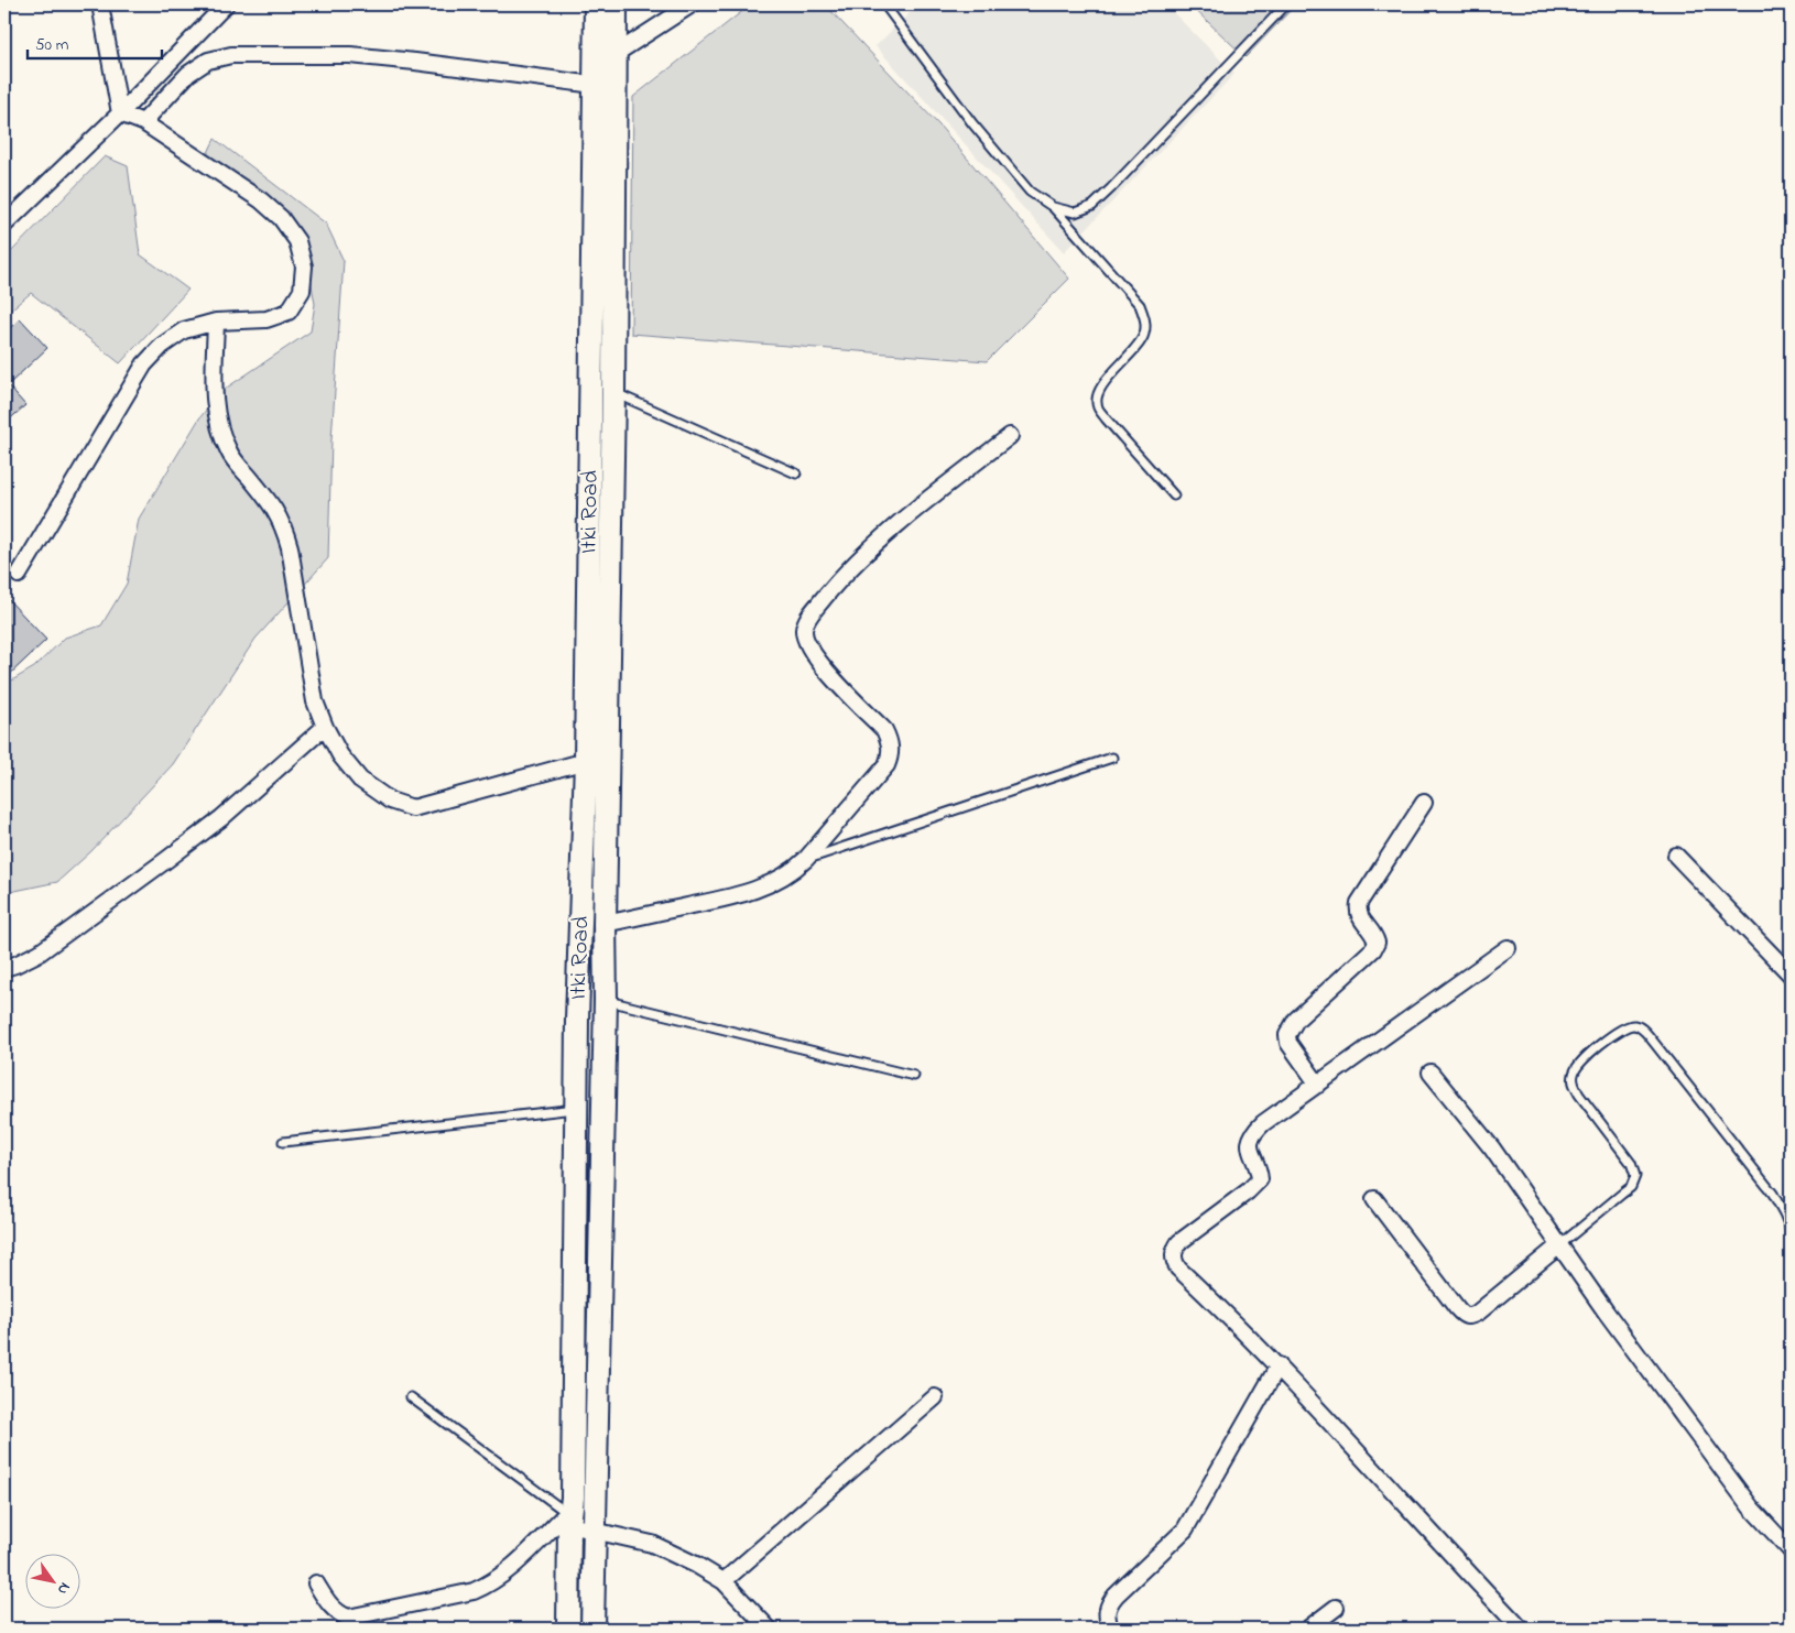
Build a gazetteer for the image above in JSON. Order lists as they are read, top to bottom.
{
  "streets": {
    "main road": ["Itki Road"]
  },
  "scale_bar": "50 m",
  "north": "bottom right"
}
